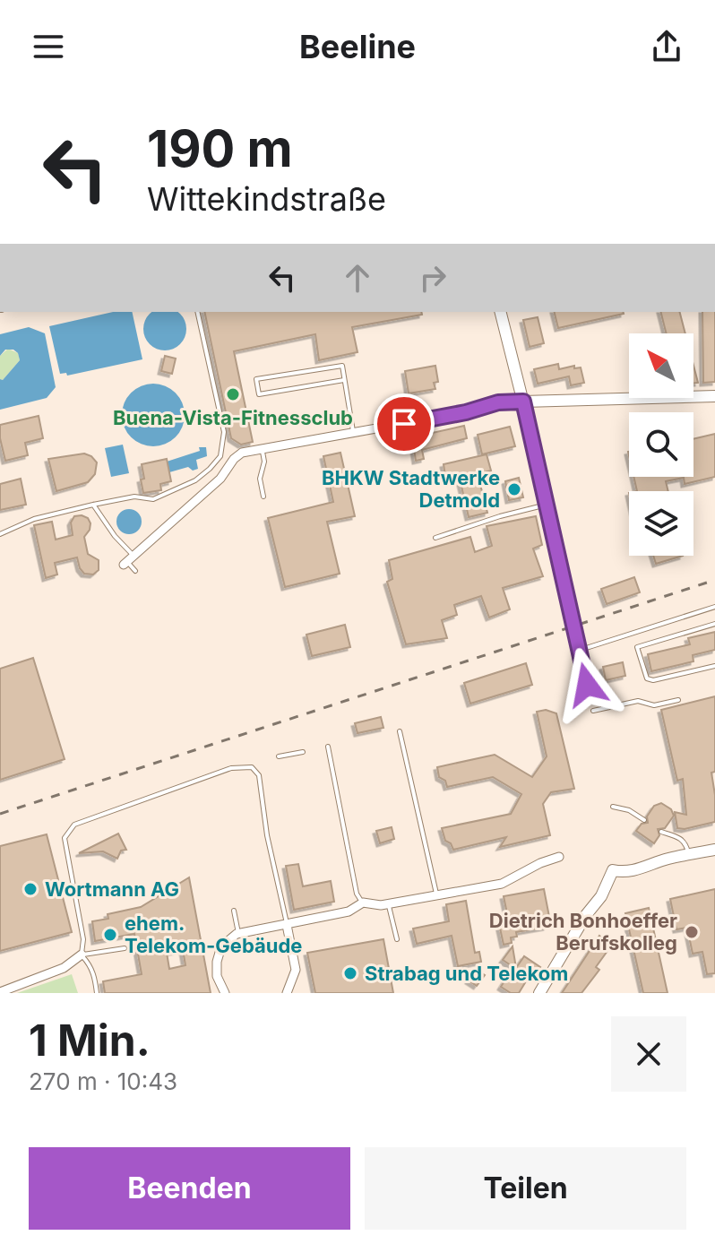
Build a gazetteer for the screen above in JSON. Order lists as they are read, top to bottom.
{
  "places": [
    "Buena-Vista-Fitnessclub",
    "BHKW Stadtwerke Detmold",
    "Wortmann AG",
    "Dietrich Bonhoeffer Berufskolleg",
    "ehem. Telekom-Gebäude",
    "Strabag und Telekom"
  ],
  "north": "top left",
  "page": {
    "header": "Beeline",
    "turn": ["190 m", "Wittekindstraße"],
    "heading": ["1 Min.", "270 m · 10:43"],
    "buttons": ["Beenden", "Teilen"]
  }
}
